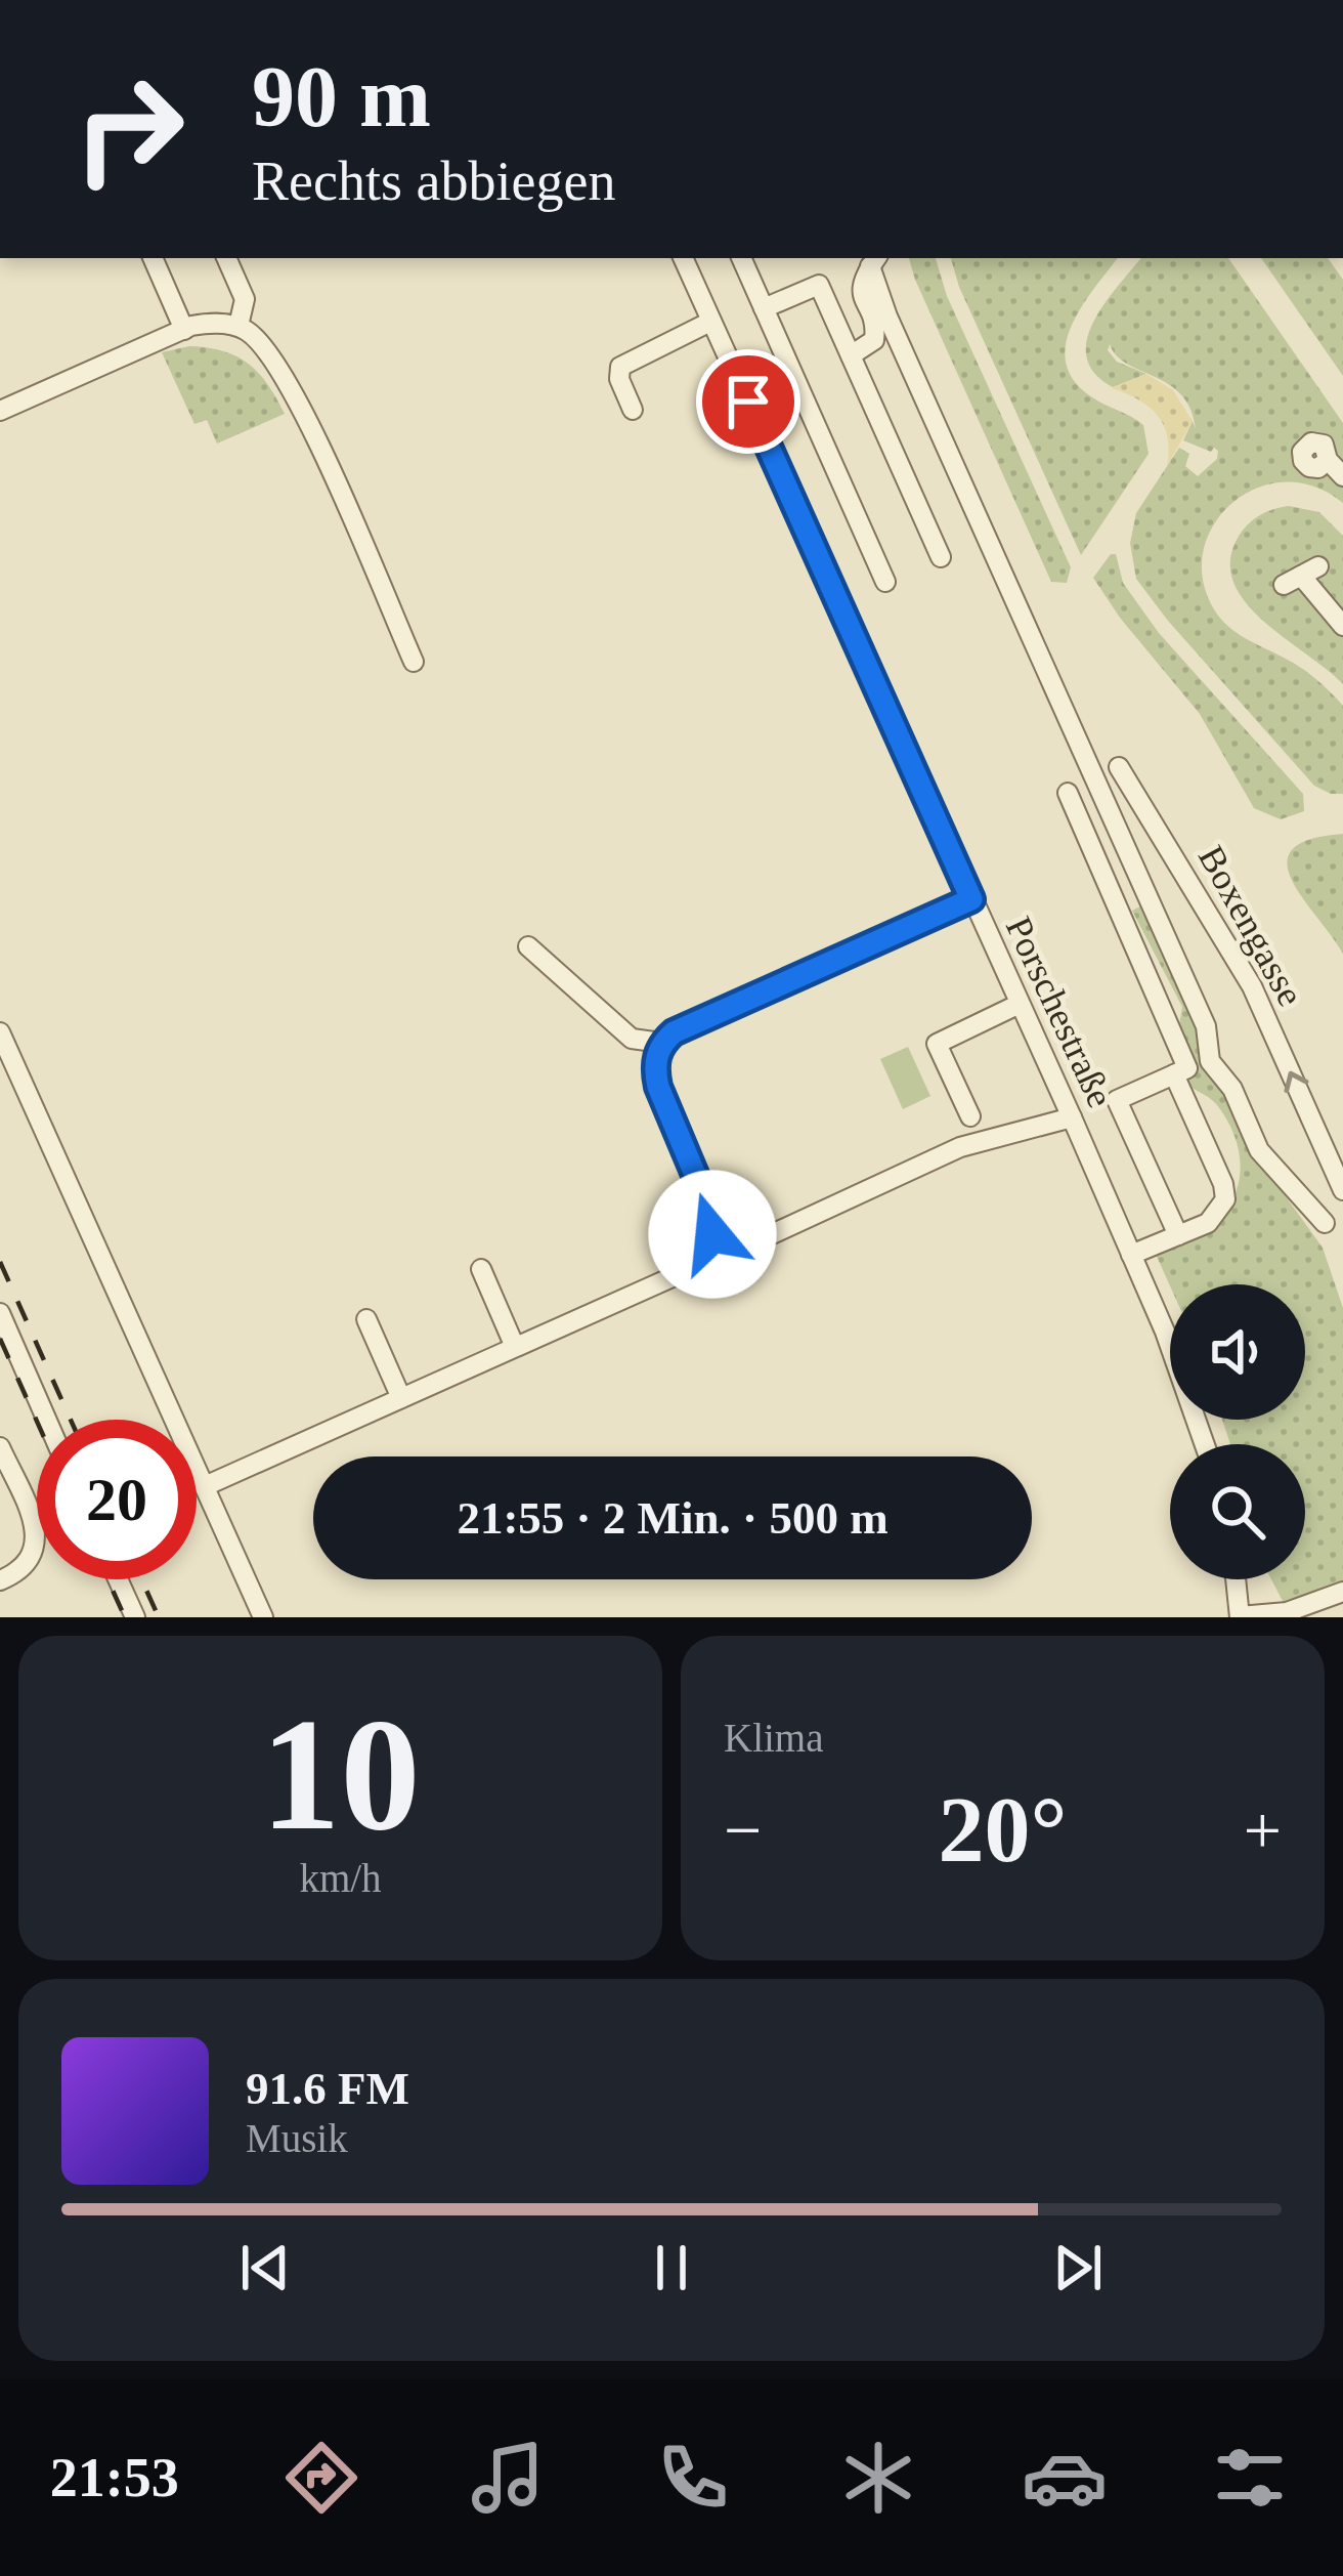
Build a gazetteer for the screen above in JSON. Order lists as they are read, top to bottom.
{
  "streets": {
    "lane": ["Boxengasse", "Porschestraße"]
  },
  "page": {
    "turn": ["90 m", "Rechts abbiegen"],
    "limit": "20",
    "trip": "21:55 · 2 Min. · 500 m",
    "tile": [
      ["10", "km/h"],
      "Klima"
    ],
    "heat": ["−", "20°", "+"],
    "song": ["91.6 FM", "Musik"],
    "tabs": "21:53"
  }
}
